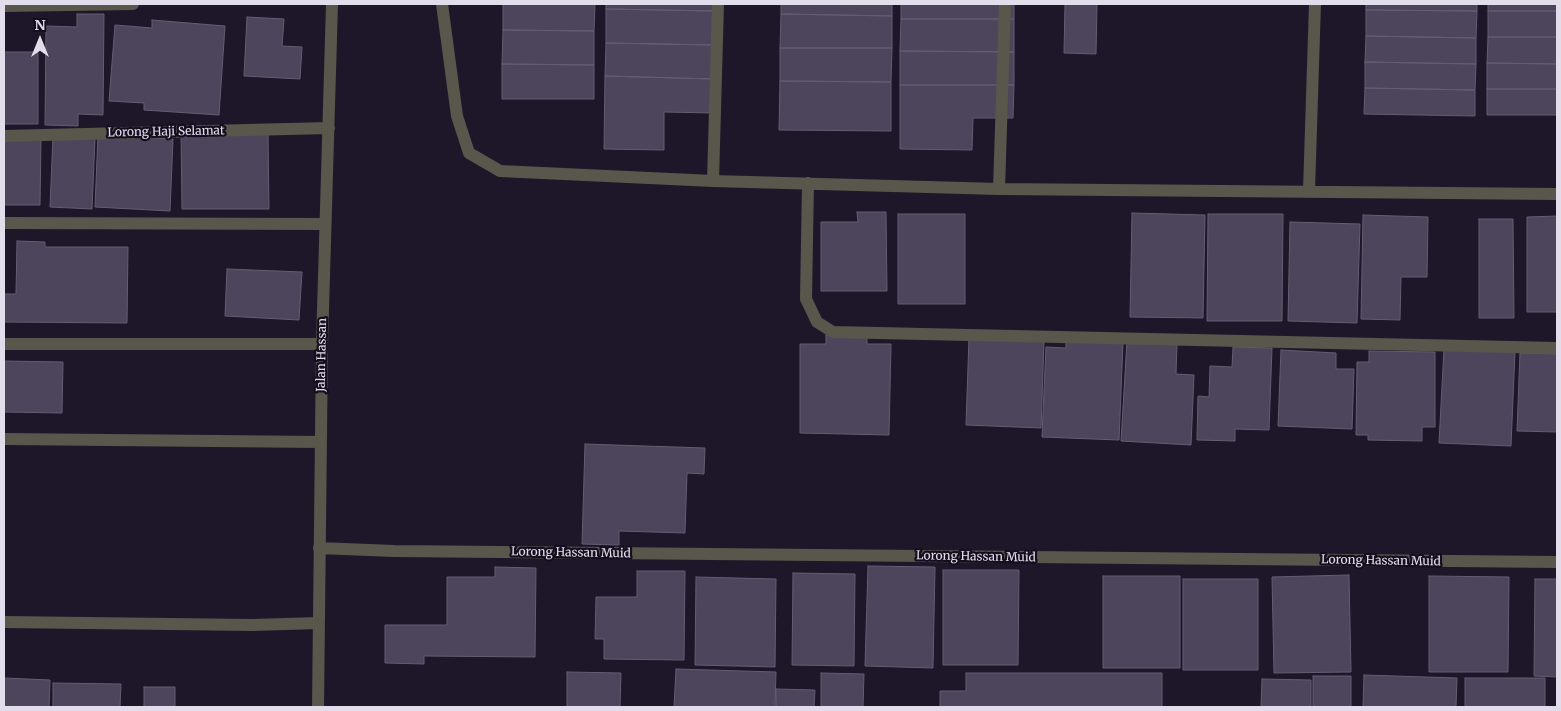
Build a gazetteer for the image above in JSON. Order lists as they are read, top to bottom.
{
  "streets": {
    "street": ["Lorong Haji Selamat", "Jalan Hassan", "Lorong Hassan Muid"]
  },
  "crossings": [
    ["Lorong Haji Selamat", "Jalan Hassan"],
    ["Jalan Hassan", "Lorong Hassan Muid"]
  ],
  "north": "top"
}
